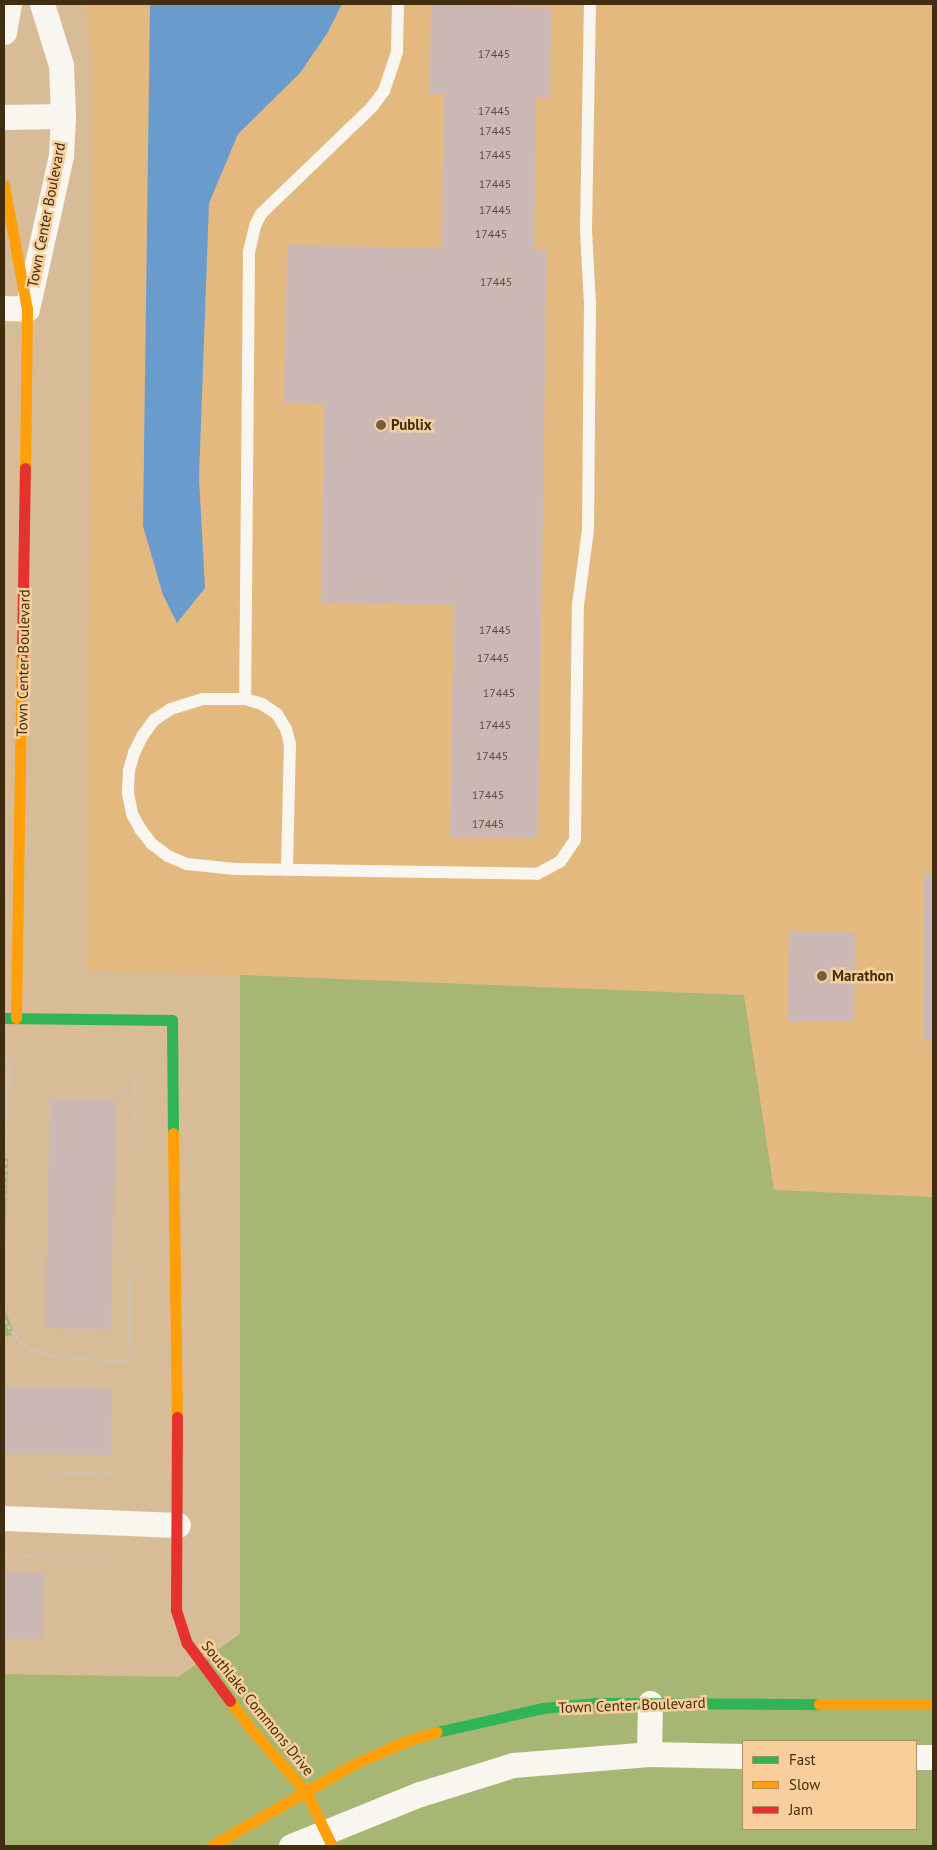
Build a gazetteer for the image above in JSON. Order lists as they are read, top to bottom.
{
  "streets": {
    "street": ["Town Center Boulevard", "Southlake Commons Drive"]
  },
  "crossings": [
    ["Town Center Boulevard", "Southlake Commons Drive"]
  ],
  "places": ["Publix", "Marathon"],
  "house_numbers": [
    "17445",
    "17445",
    "17445",
    "17445",
    "17445",
    "17445",
    "17445",
    "17445",
    "17445",
    "17445",
    "17445",
    "17445",
    "17445",
    "17445",
    "17445"
  ],
  "legend": ["Fast", "Slow", "Jam"]
}
